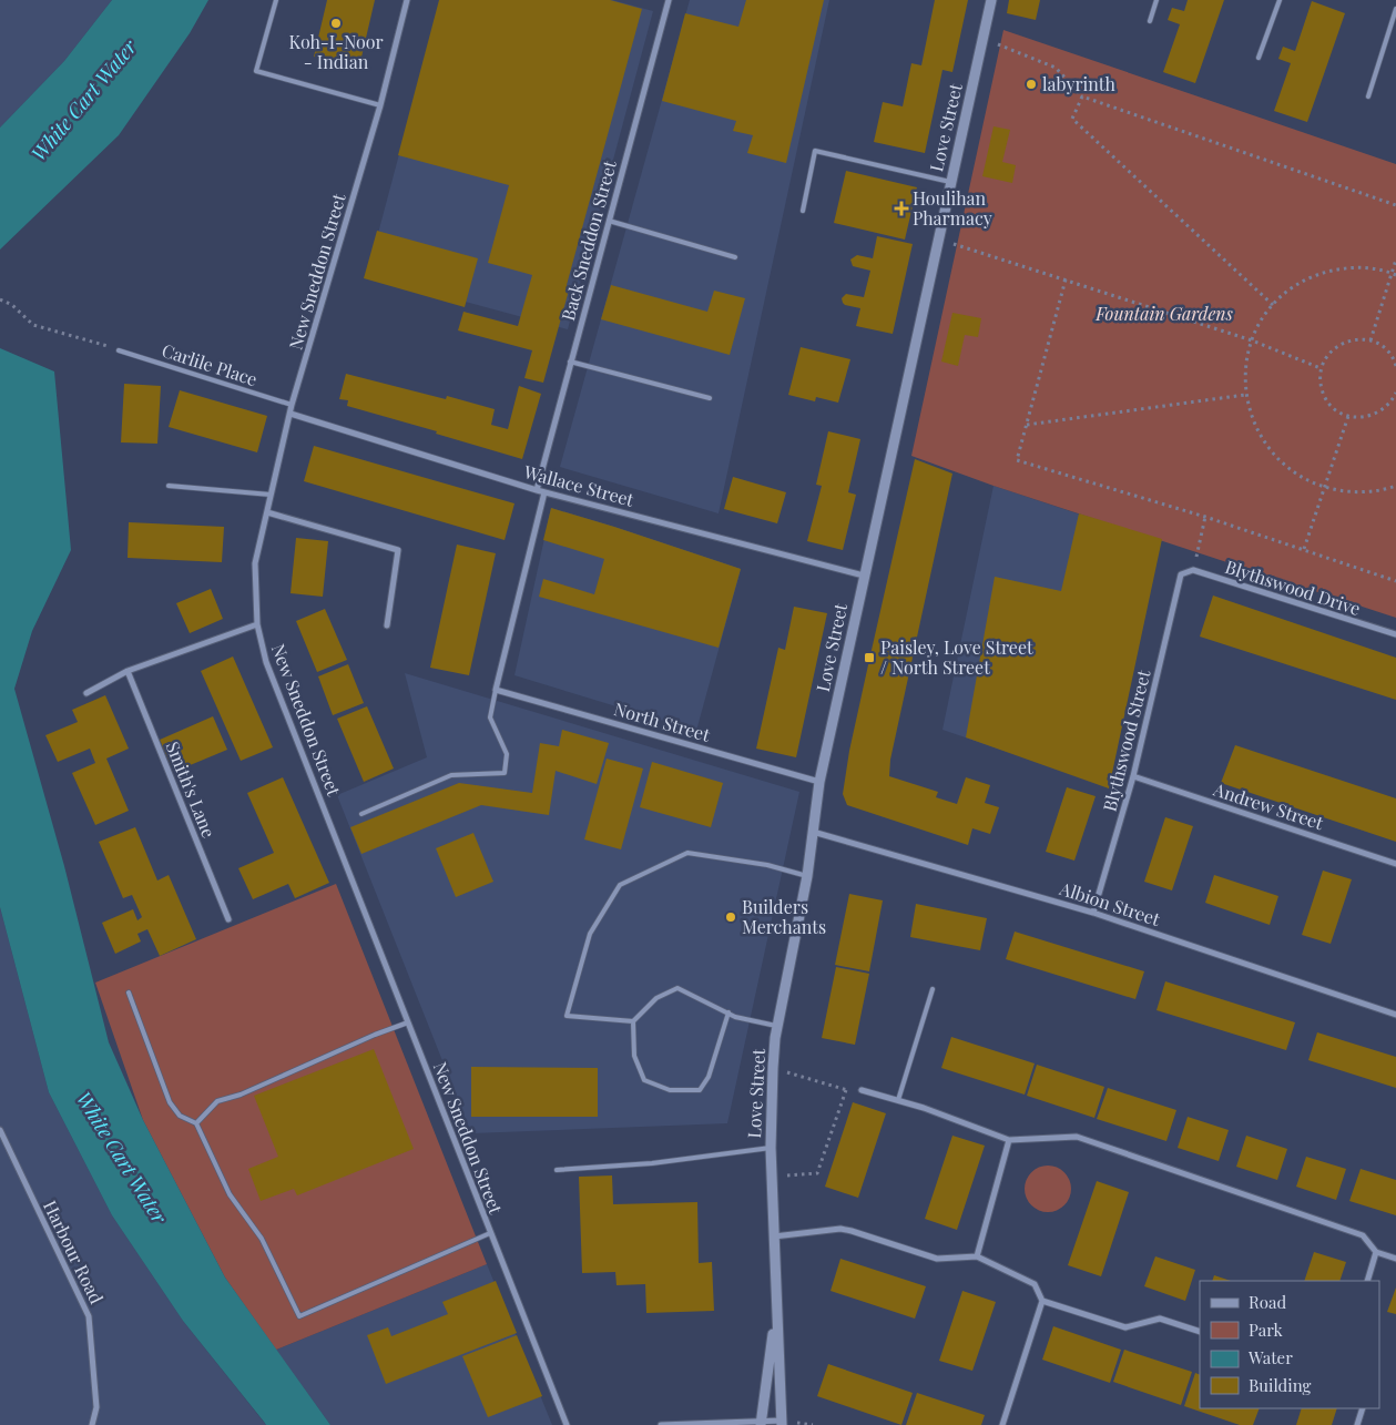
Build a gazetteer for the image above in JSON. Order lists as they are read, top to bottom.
{
  "streets": {
    "street": [
      "Love Street",
      "Back Sneddon Street",
      "New Sneddon Street",
      "Wallace Street",
      "Blythswood Drive",
      "North Street",
      "Blythswood Street",
      "Smith's Lane",
      "Andrew Street",
      "Albion Street",
      "Harbour Road"
    ],
    "lane": ["Carlile Place"]
  },
  "crossings": [
    ["Love Street", "Wallace Street"],
    ["Love Street", "North Street"],
    ["Love Street", "Albion Street"],
    ["Back Sneddon Street", "Wallace Street"],
    ["New Sneddon Street", "Carlile Place"],
    ["New Sneddon Street", "Wallace Street"],
    ["Blythswood Drive", "Blythswood Street"],
    ["Blythswood Street", "Andrew Street"],
    ["Blythswood Street", "Albion Street"]
  ],
  "water": ["White Cart Water"],
  "parks": ["Fountain Gardens"],
  "places": {
    "other": ["Koh-I-Noor - Indian", "labyrinth", "Builders Merchants"],
    "health": ["Houlihan Pharmacy"],
    "transit": ["Paisley, Love Street / North Street"]
  },
  "legend": [
    "Road",
    "Park",
    "Water",
    "Building"
  ]
}
